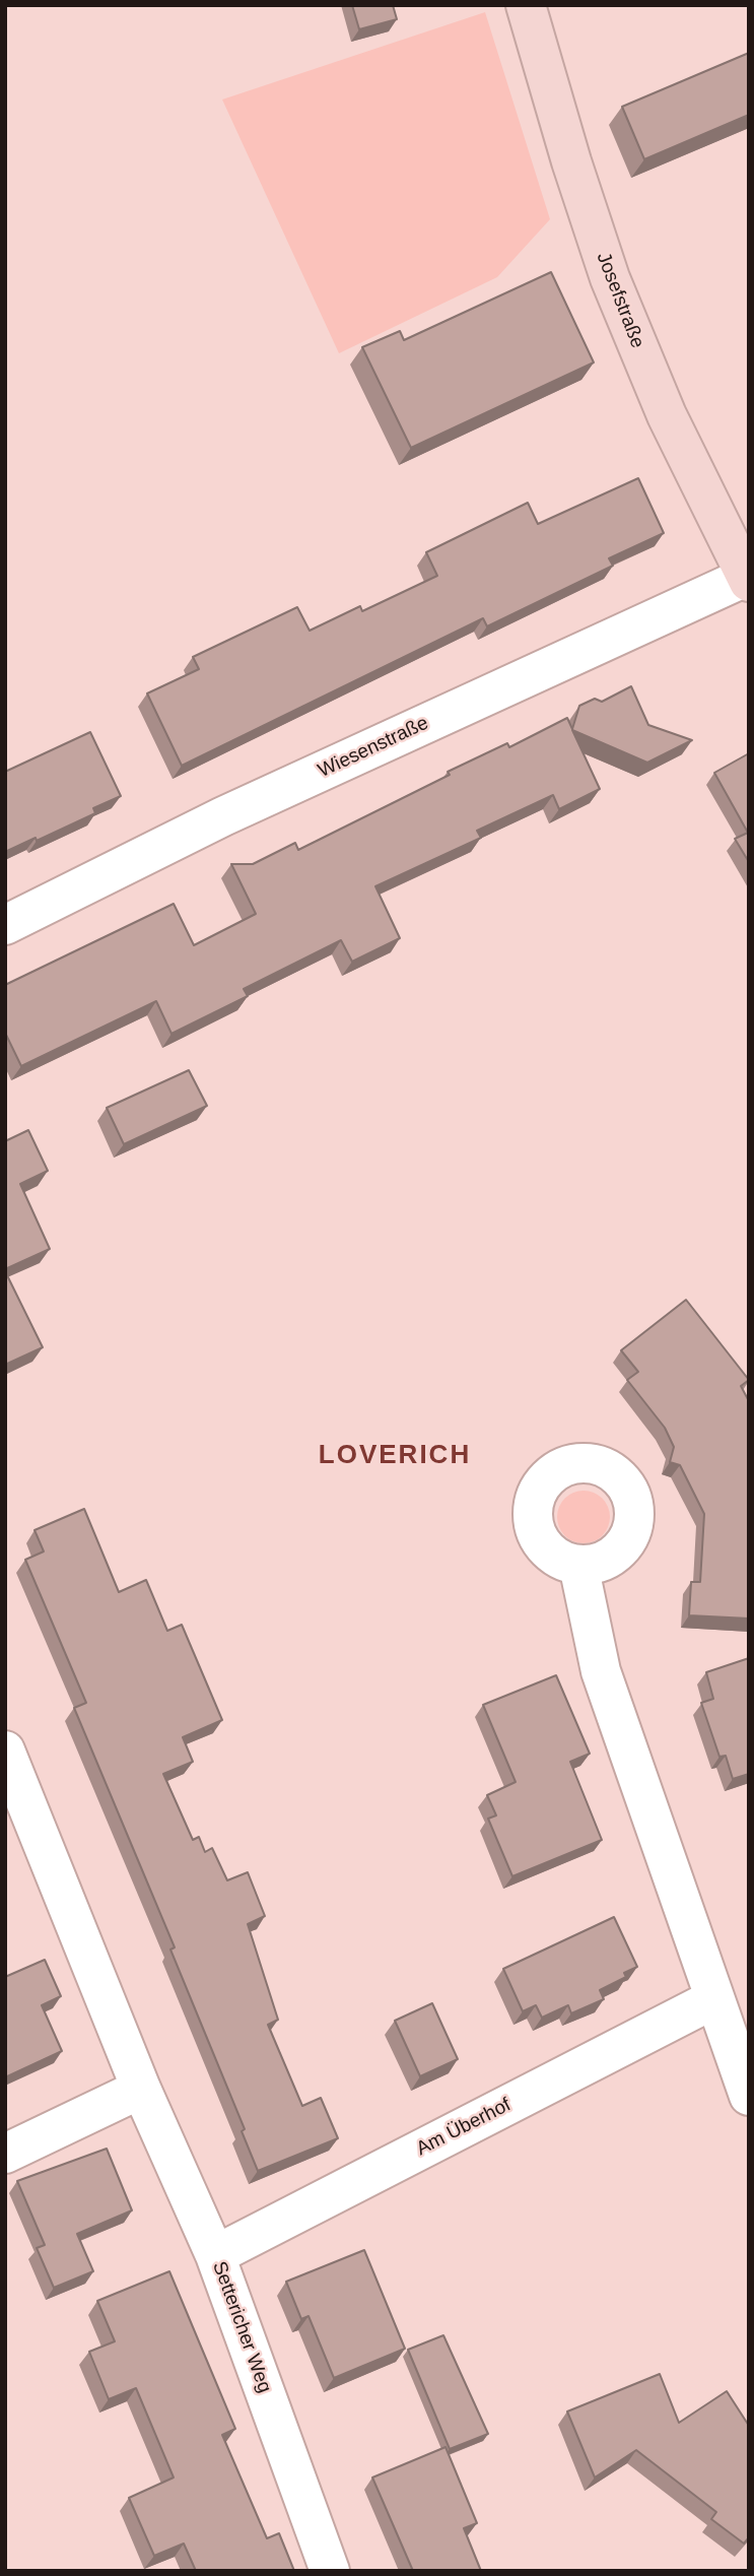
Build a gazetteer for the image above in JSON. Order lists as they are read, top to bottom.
{
  "streets": {
    "street": [
      "Josefstraße",
      "Wiesenstraße",
      "Am Überhof",
      "Settericher Weg"
    ]
  },
  "crossings": [
    ["Josefstraße", "Wiesenstraße"],
    ["Am Überhof", "Settericher Weg"]
  ],
  "districts": ["LOVERICH"]
}
